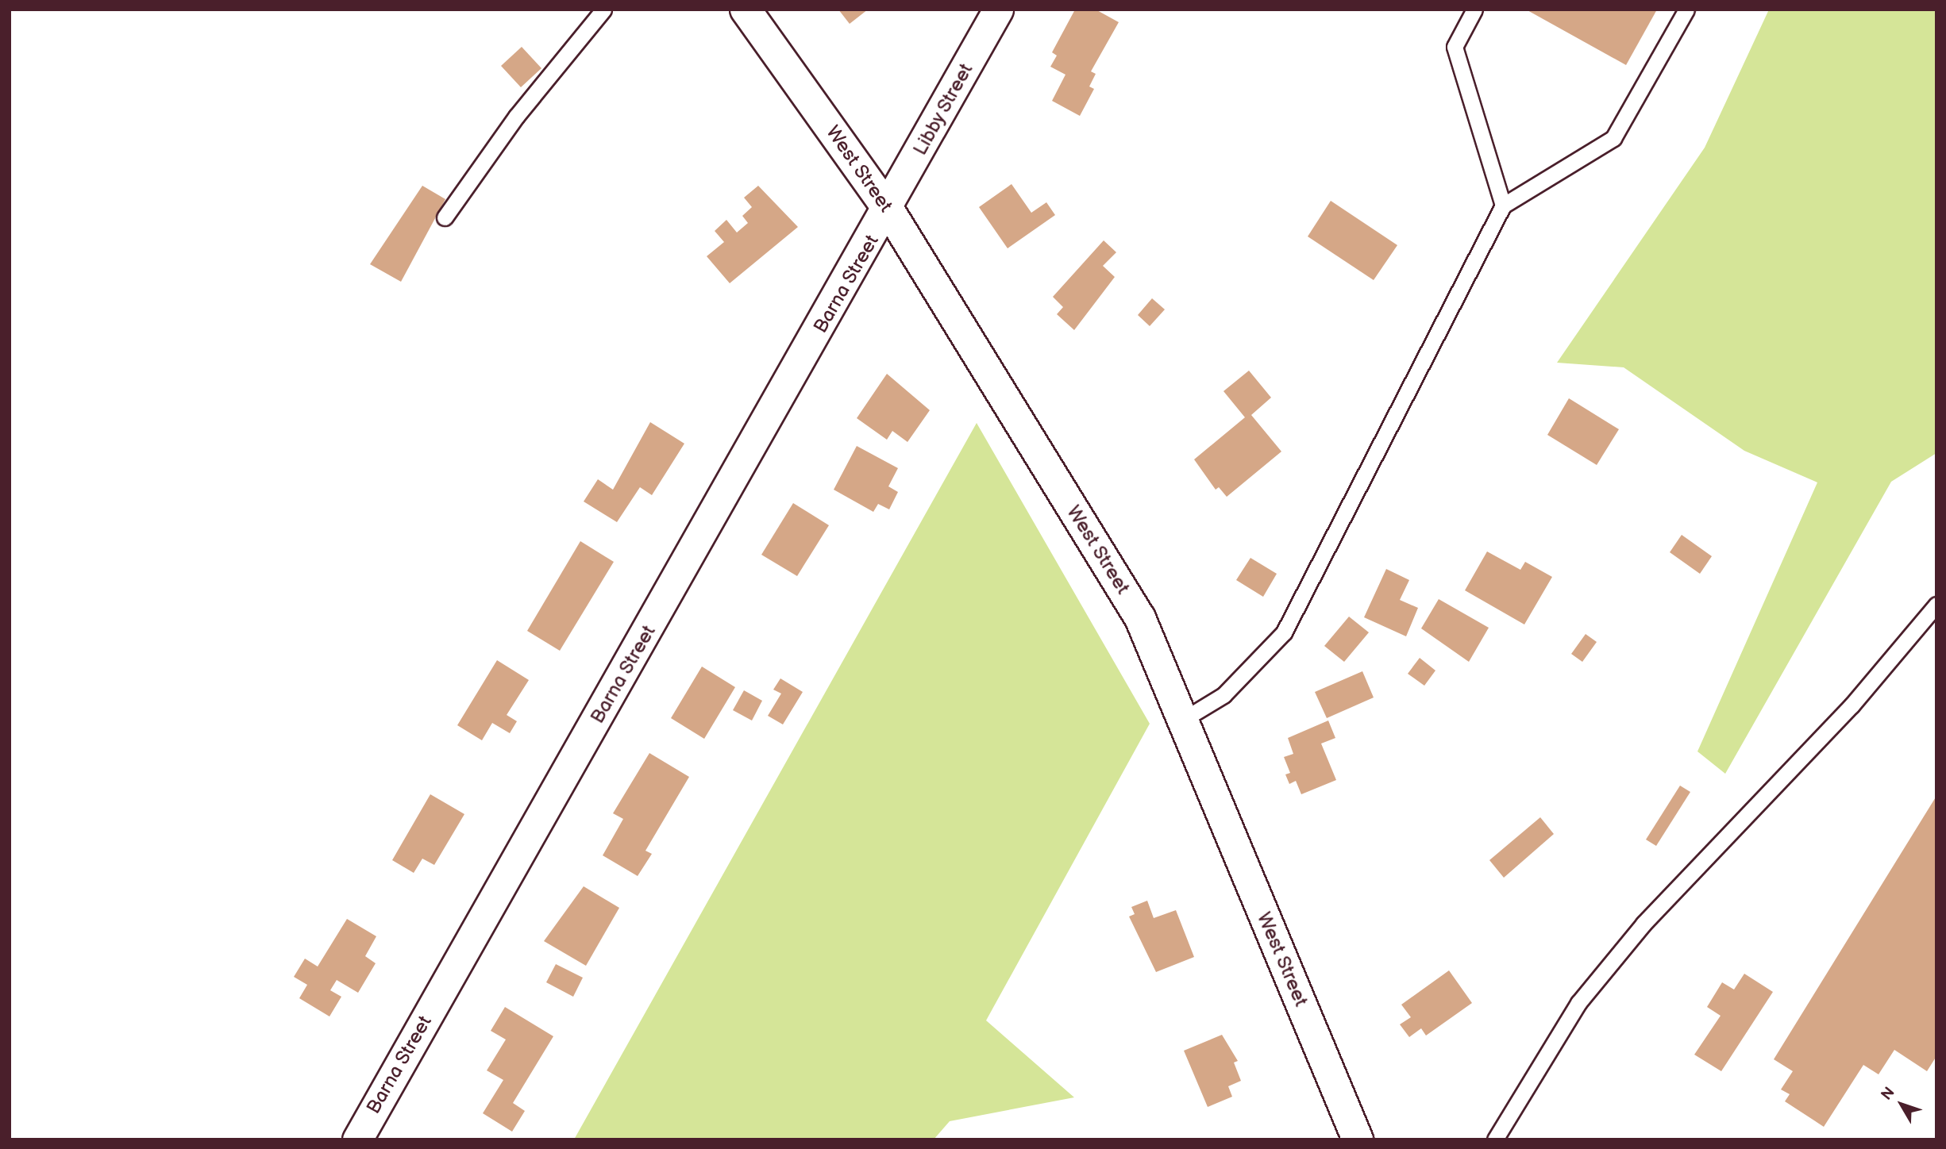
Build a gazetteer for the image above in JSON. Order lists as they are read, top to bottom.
{
  "streets": {
    "main road": ["West Street"],
    "street": ["Libby Street", "Barna Street"]
  },
  "crossings": [
    ["Libby Street", "West Street"],
    ["Libby Street", "Barna Street"],
    ["West Street", "Barna Street"]
  ],
  "north": "top left"
}
